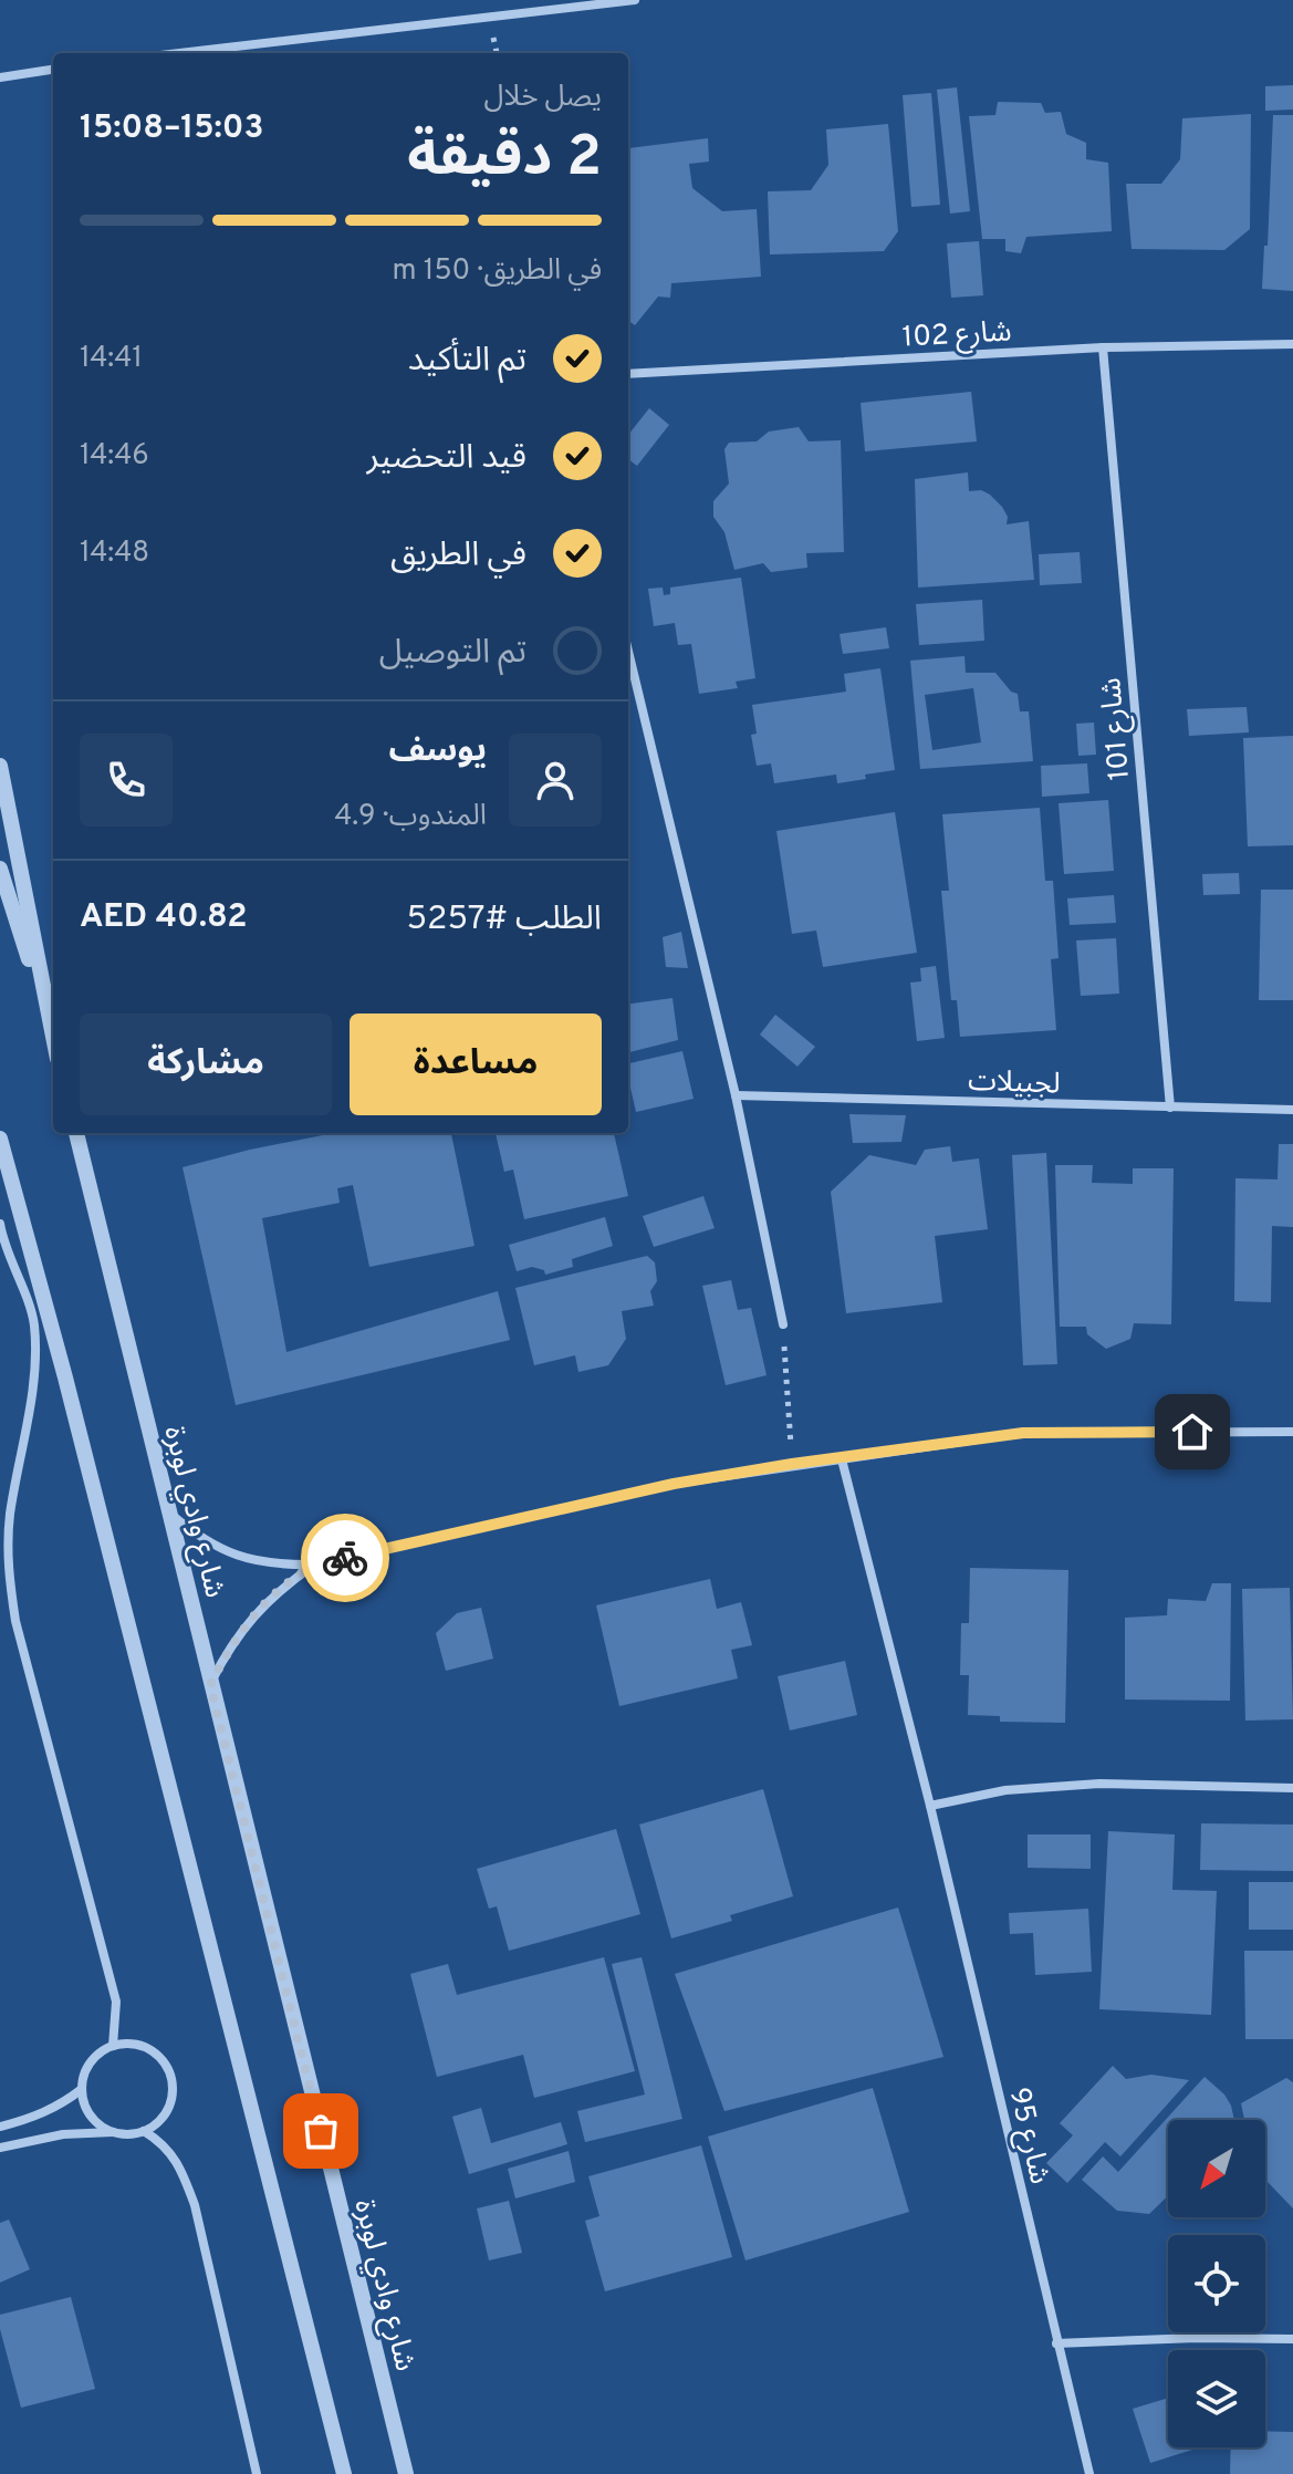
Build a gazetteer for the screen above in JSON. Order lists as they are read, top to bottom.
{
  "streets": {
    "street": [
      "شارع 102",
      "شارع 101",
      "لجبيلات",
      "شارع وادي لوبرة",
      "شارع 95"
    ]
  },
  "crossings": [
    ["شارع 102", "شارع 101"],
    ["شارع 101", "لجبيلات"]
  ],
  "north": "bottom left",
  "page": {
    "heading": ["2 دقيقة", "يصل خلال", "15:03–15:08"],
    "panel": [
      "يوسف",
      "المندوب · 4.9",
      "الطلب #5257",
      "AED 40.82"
    ],
    "bar": "في الطريق · 150 m",
    "list": [
      ["تم التأكيد", "14:41"],
      ["قيد التحضير", "14:46"],
      ["في الطريق", "14:48"],
      "تم التوصيل"
    ],
    "buttons": ["مساعدة", "مشاركة"]
  }
}
